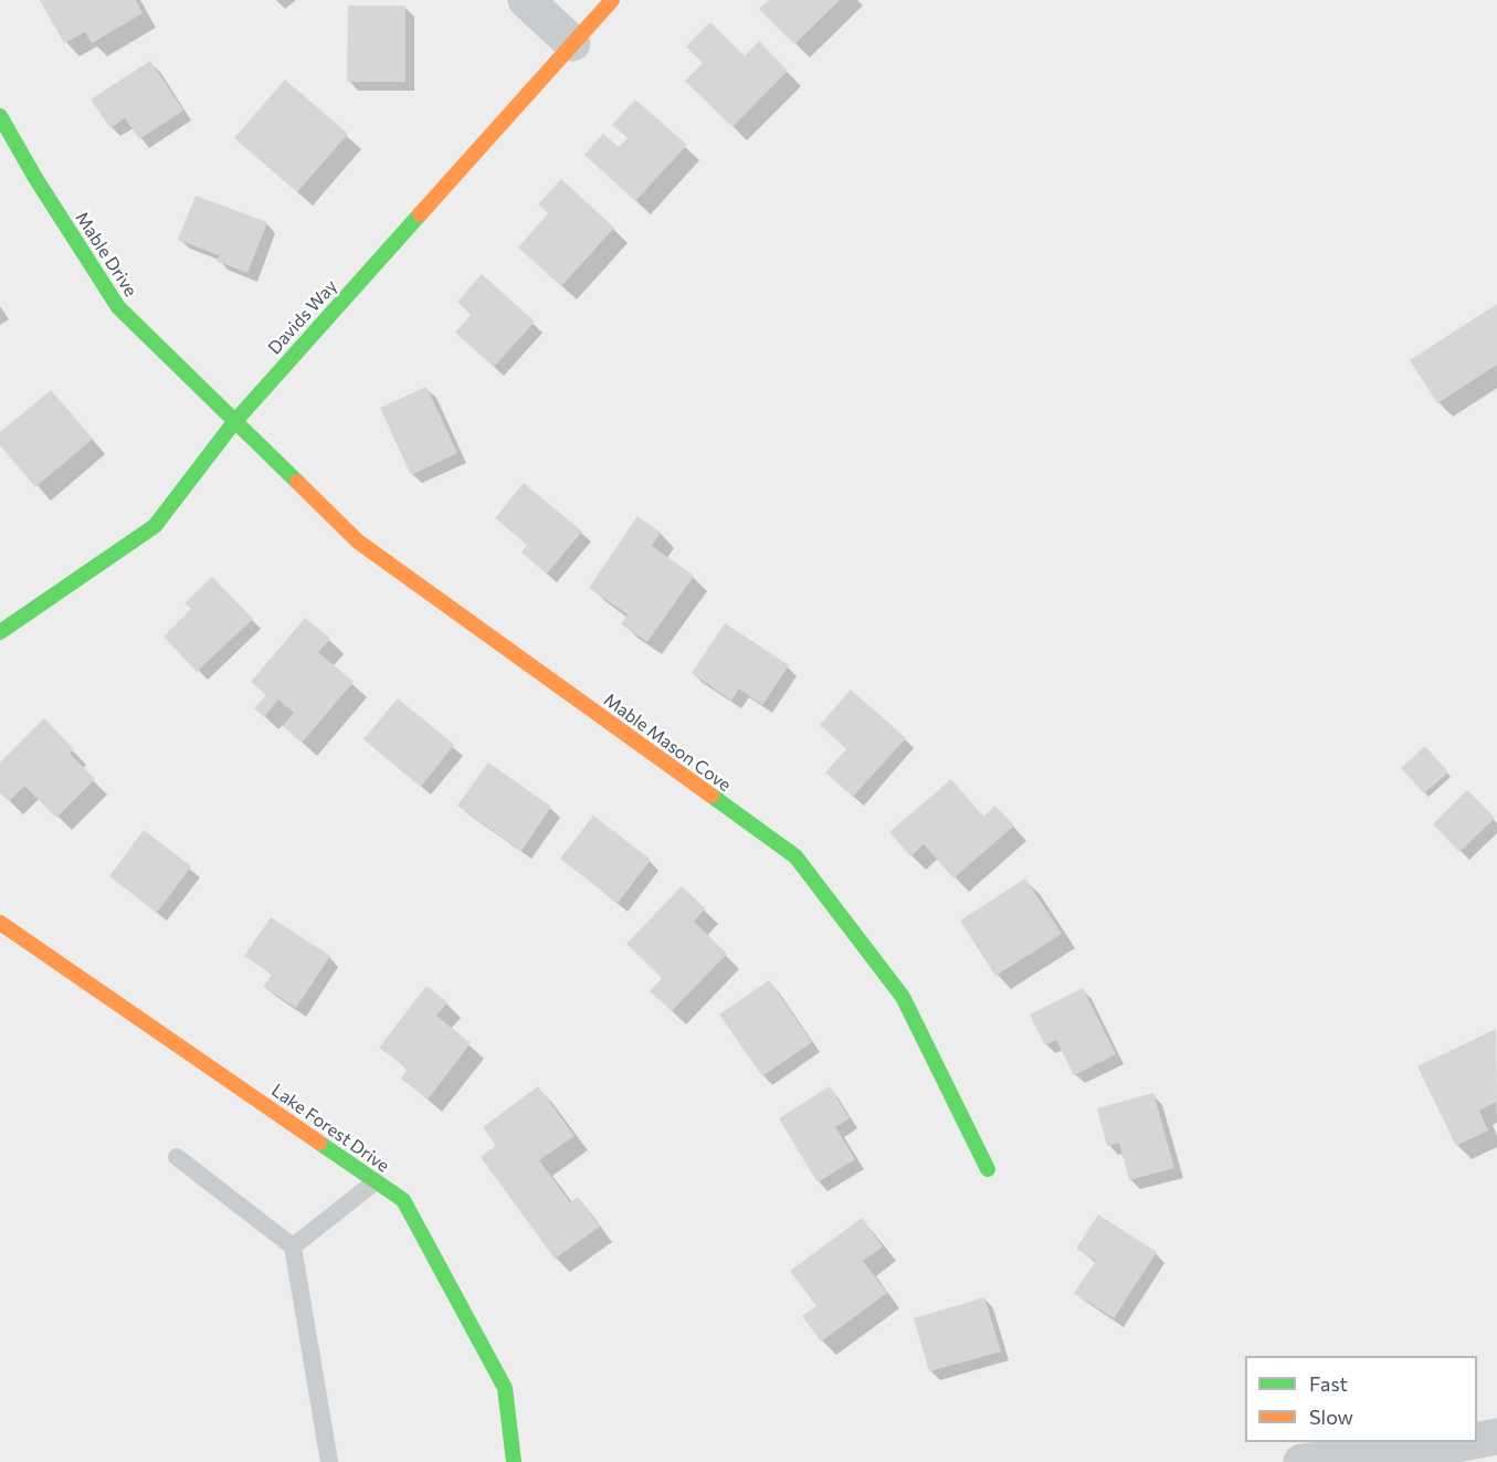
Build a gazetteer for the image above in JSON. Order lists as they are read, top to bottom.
{
  "streets": {
    "street": [
      "Mable Drive",
      "Davids Way",
      "Mable Mason Cove",
      "Lake Forest Drive"
    ]
  },
  "crossings": [
    ["Mable Drive", "Davids Way"],
    ["Mable Drive", "Mable Mason Cove"],
    ["Davids Way", "Mable Mason Cove"]
  ],
  "legend": ["Fast", "Slow"]
}
